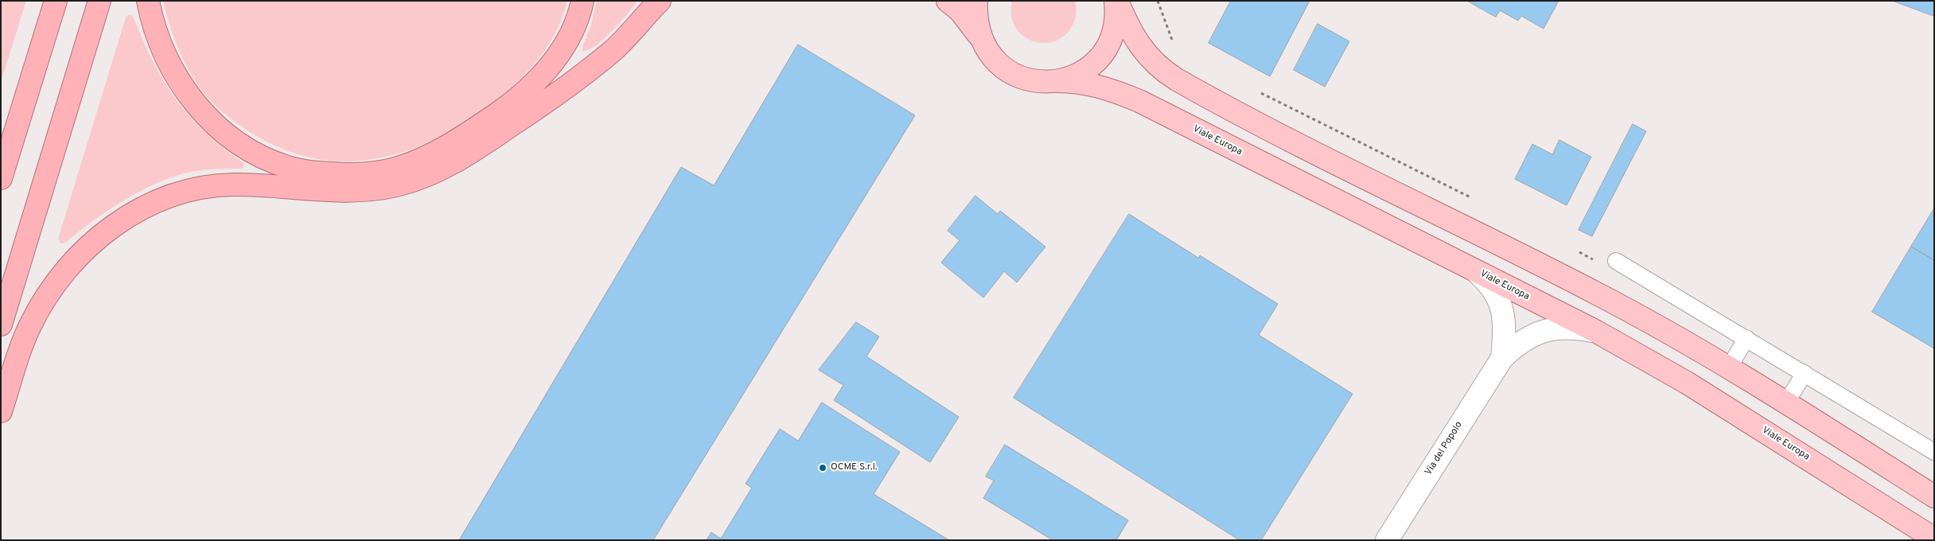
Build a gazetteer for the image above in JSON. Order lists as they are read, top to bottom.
{
  "streets": {
    "main road": ["Viale Europa"],
    "street": ["Via del Popolo"]
  },
  "crossings": [
    ["Viale Europa", "Via del Popolo"]
  ],
  "places": ["OCME S.r.l."]
}
